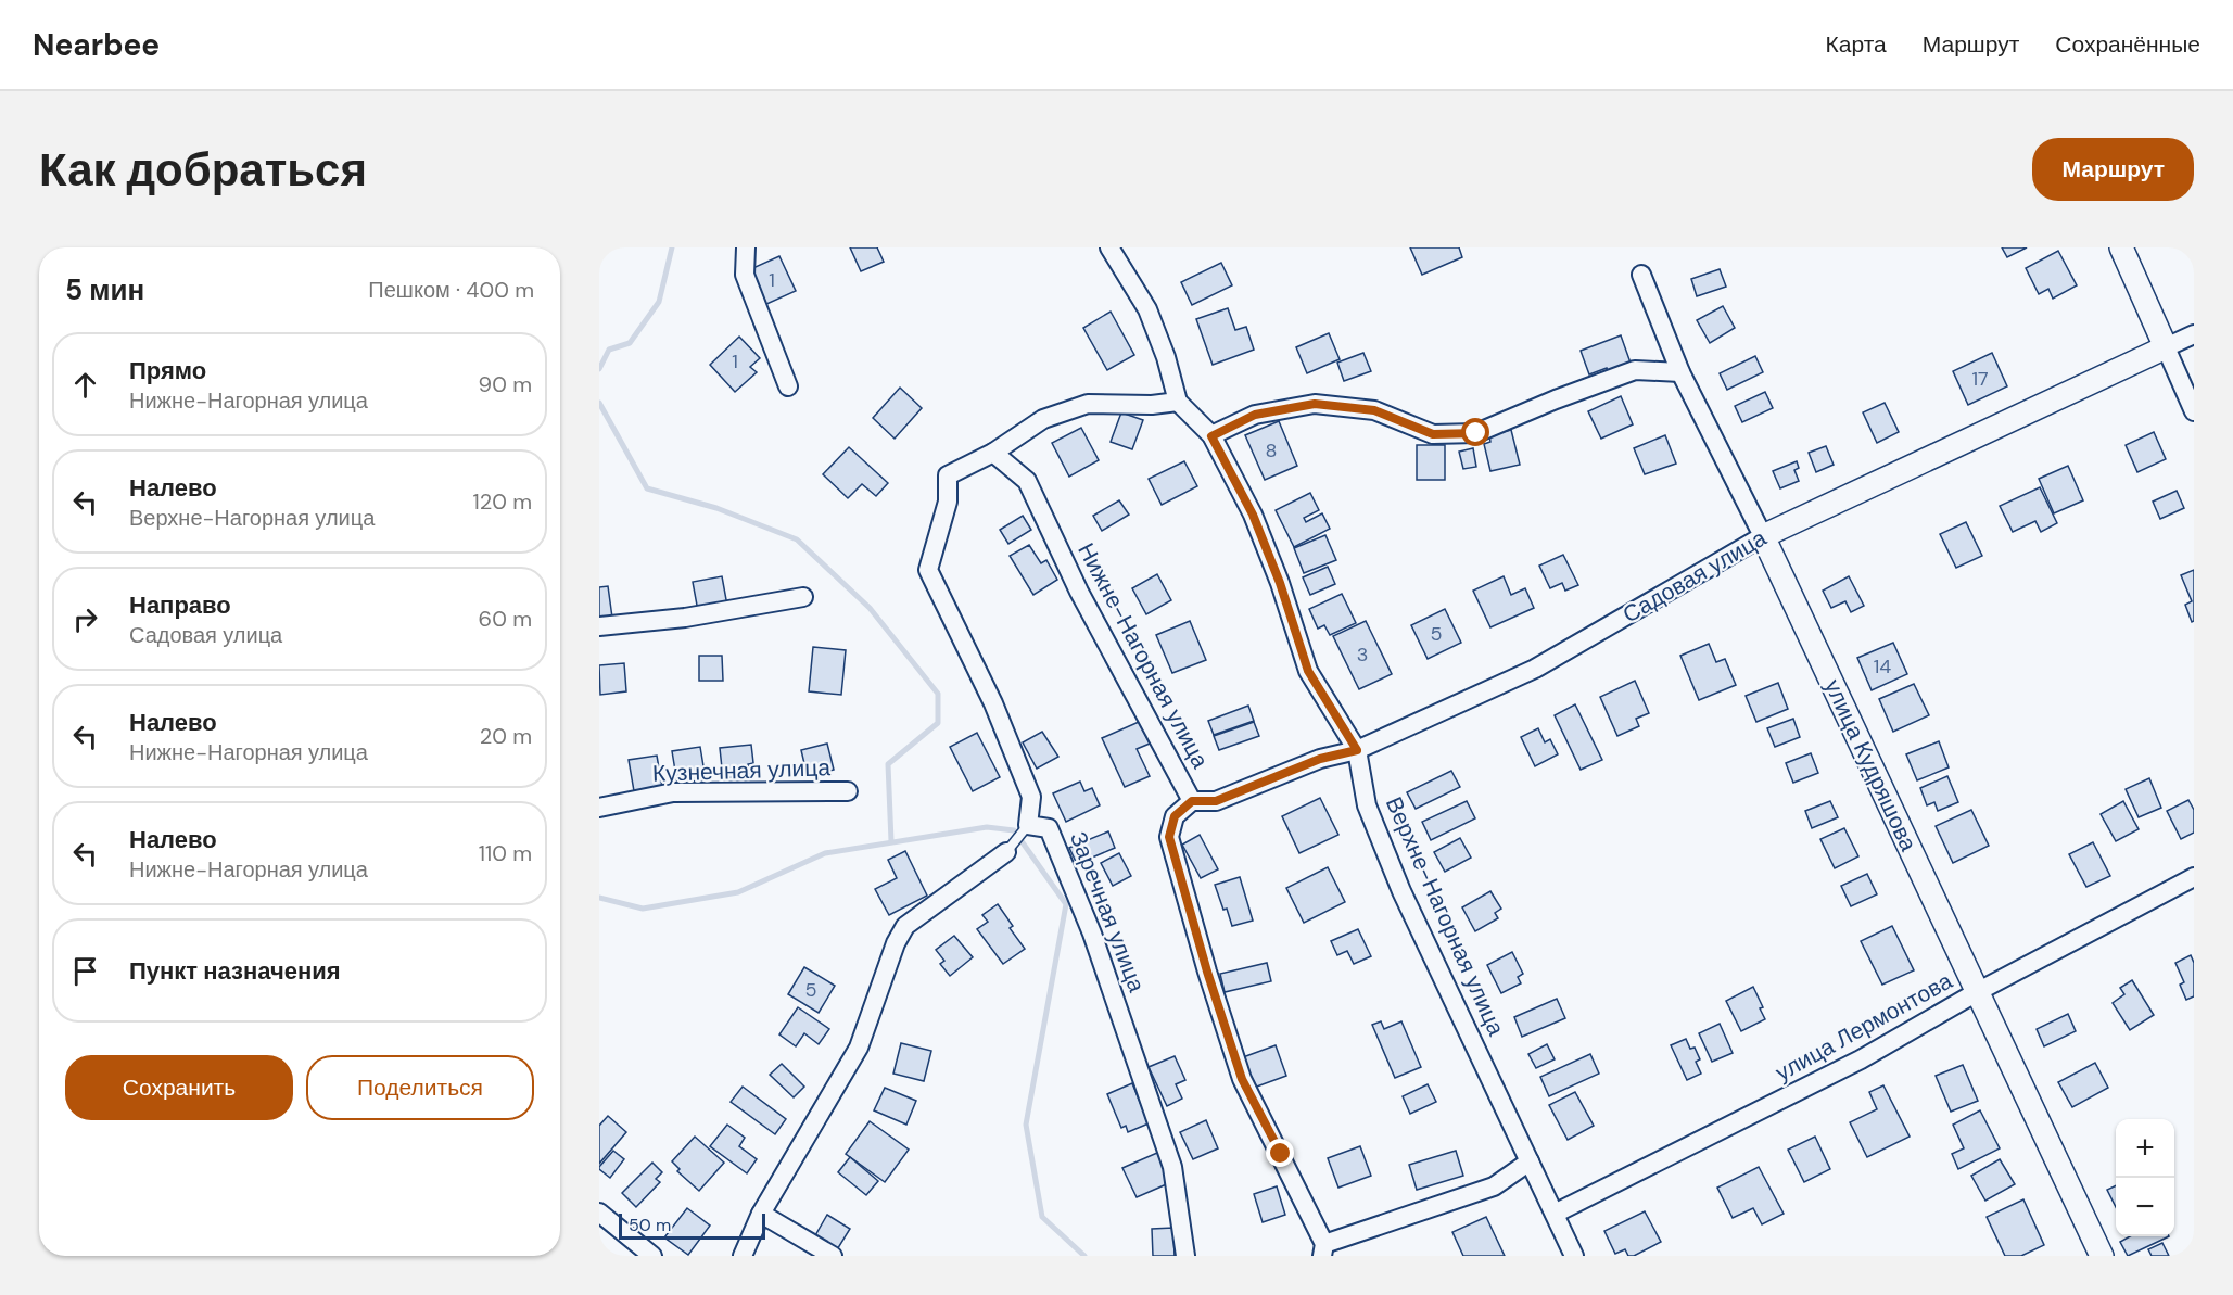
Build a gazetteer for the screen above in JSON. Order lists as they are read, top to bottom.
{
  "streets": {
    "street": [
      "Садовая улица",
      "Нижне-Нагорная улица",
      "улица Кудряшова",
      "Кузнечная улица",
      "Заречная улица",
      "Верхне-Нагорная улица",
      "улица Лермонтова"
    ]
  },
  "crossings": [
    ["Садовая улица", "Нижне-Нагорная улица"],
    ["Садовая улица", "улица Кудряшова"],
    ["Садовая улица", "Верхне-Нагорная улица"],
    ["улица Кудряшова", "улица Лермонтова"],
    ["Верхне-Нагорная улица", "улица Лермонтова"]
  ],
  "house_numbers": [
    "1",
    "1",
    "17",
    "8",
    "5",
    "3",
    "14",
    "5"
  ],
  "scale_bar": "50 m",
  "page": {
    "header": "Nearbee",
    "nav": ["Карта", "Маршрут", "Сохранённые"],
    "buttons": [
      "Маршрут",
      ["Сохранить", "Поделиться"]
    ],
    "title": "Как добраться",
    "heading": ["5 мин", "Пешком · 400 m"],
    "list": [
      ["Прямо", "Нижне-Нагорная улица", "90 m"],
      ["Налево", "Верхне-Нагорная улица", "120 m"],
      ["Направо", "Садовая улица", "60 m"],
      ["Налево", "Нижне-Нагорная улица", "20 m"],
      ["Налево", "Нижне-Нагорная улица", "110 m"],
      "Пункт назначения"
    ],
    "map_buttons": ["+", "−"],
    "scale": "50 m"
  }
}
